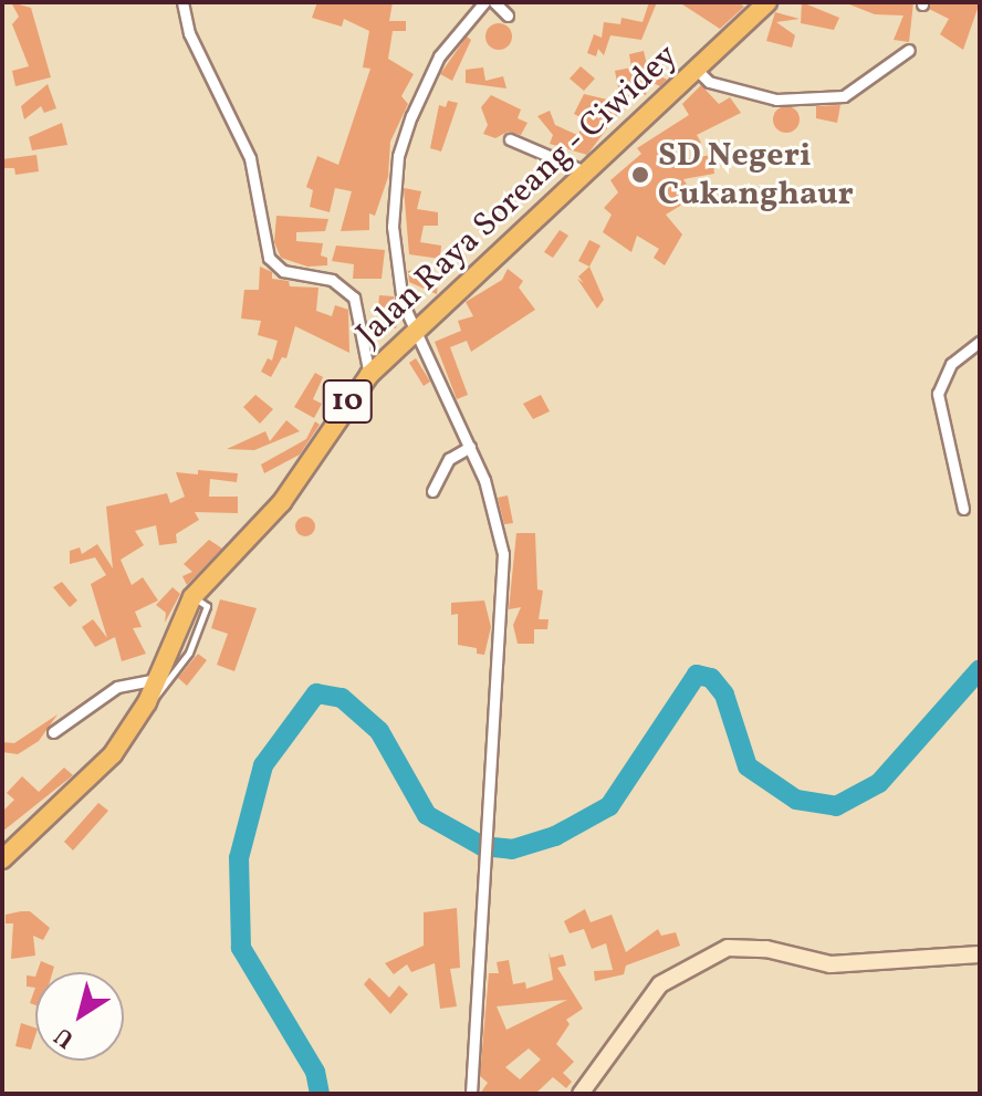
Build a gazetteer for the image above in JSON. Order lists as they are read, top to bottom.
{
  "streets": {
    "highway": ["Jalan Raya Soreang - Ciwidey", "10"]
  },
  "places": ["SD Negeri Cukanghaur"],
  "north": "bottom left"
}
